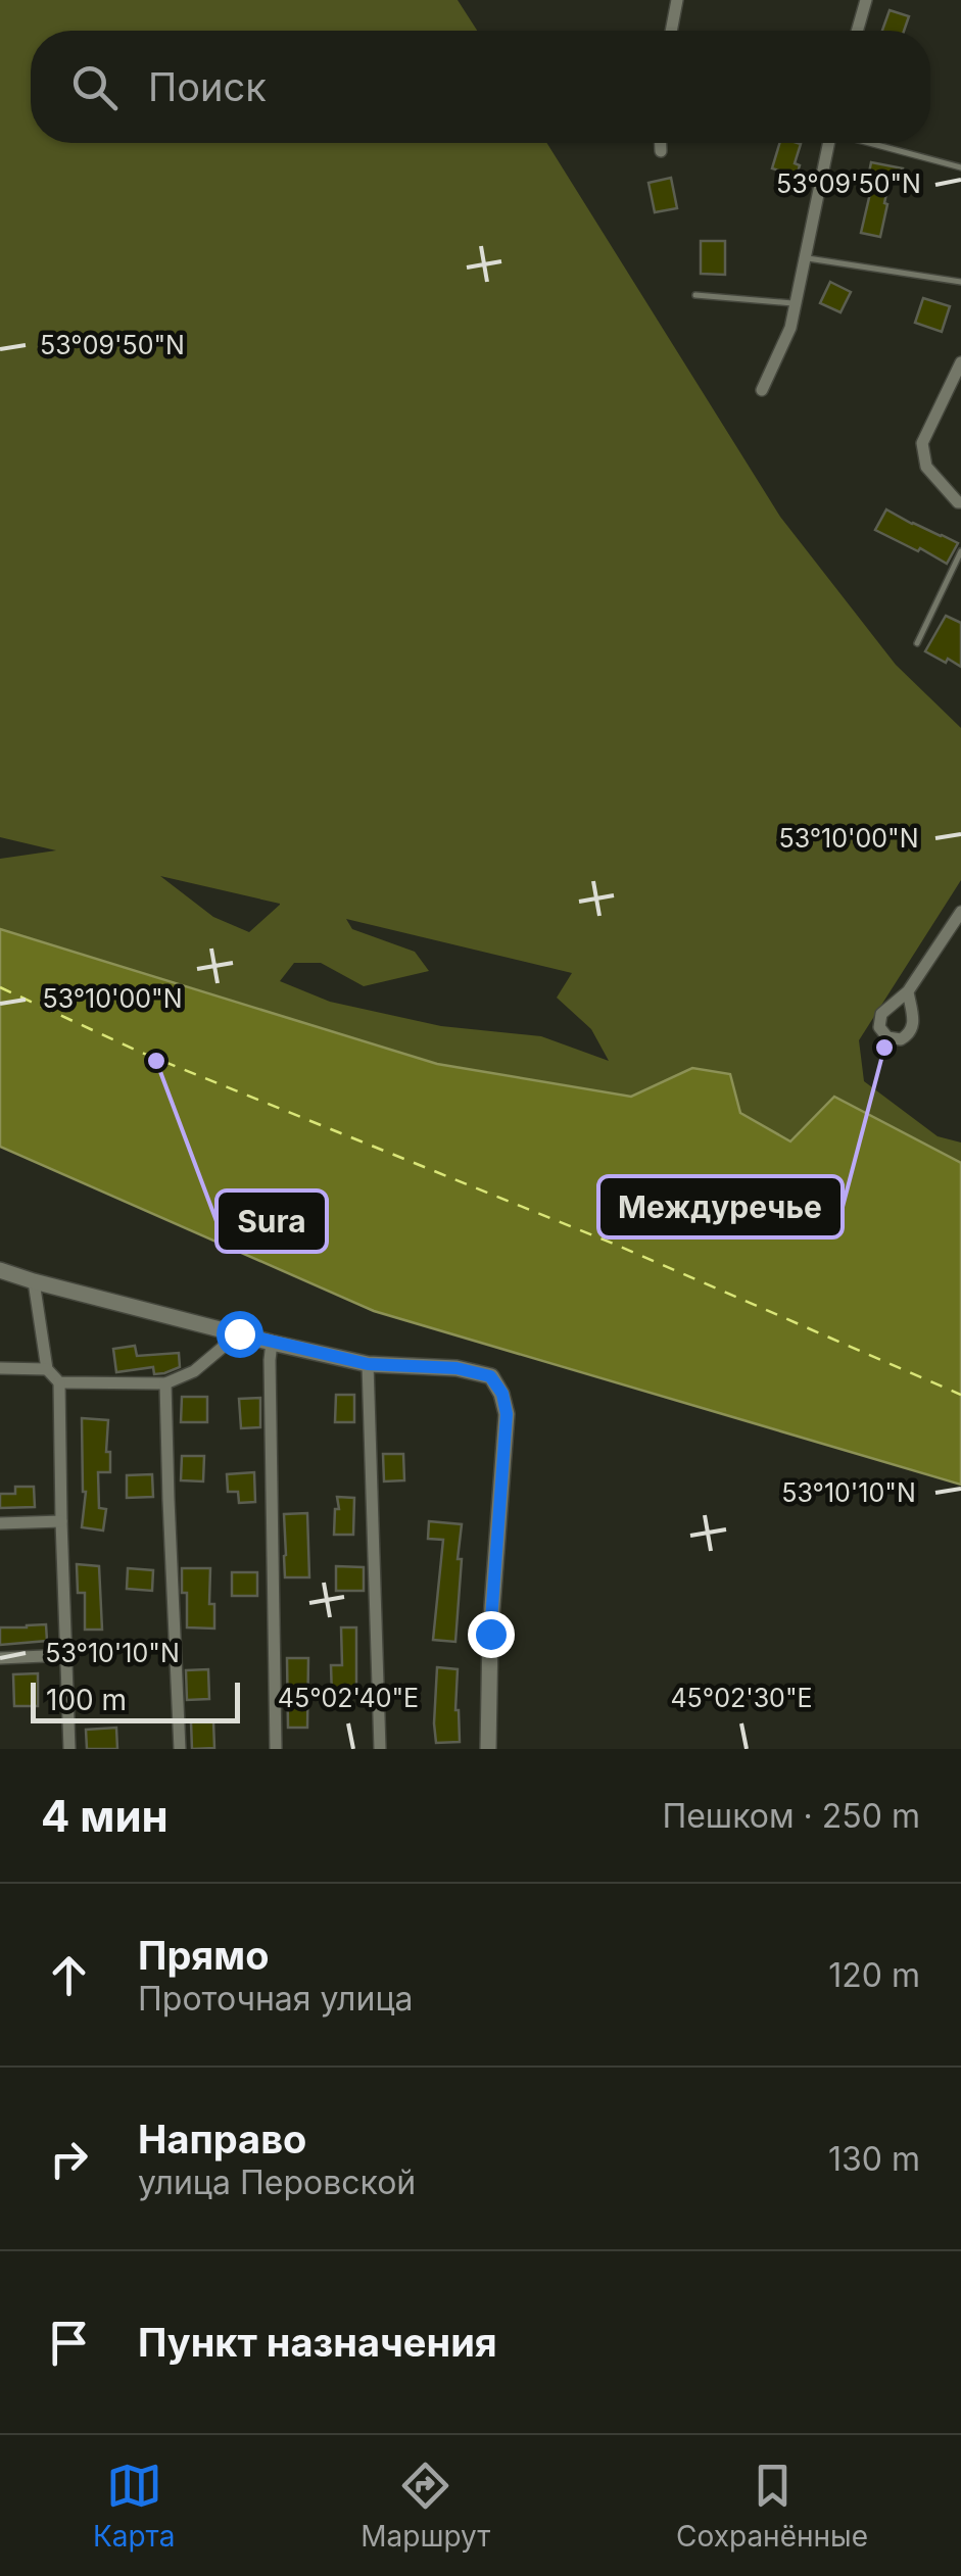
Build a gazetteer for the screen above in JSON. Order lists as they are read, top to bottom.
{
  "places": ["Междуречье", "Sura"],
  "scale_bar": "100 m",
  "page": {
    "search": "Поиск",
    "scale": "100 m",
    "heading": ["4 мин", "Пешком · 250 m"],
    "list": [
      ["Прямо", "Проточная улица", "120 m"],
      ["Направо", "улица Перовской", "130 m"],
      "Пункт назначения"
    ],
    "nav": ["Карта", "Маршрут", "Сохранённые"]
  },
  "coordinates": [
    "53°09'50\"N",
    "53°10'00\"N",
    "53°10'10\"N",
    "45°02'40\"E",
    "45°02'30\"E"
  ]
}
